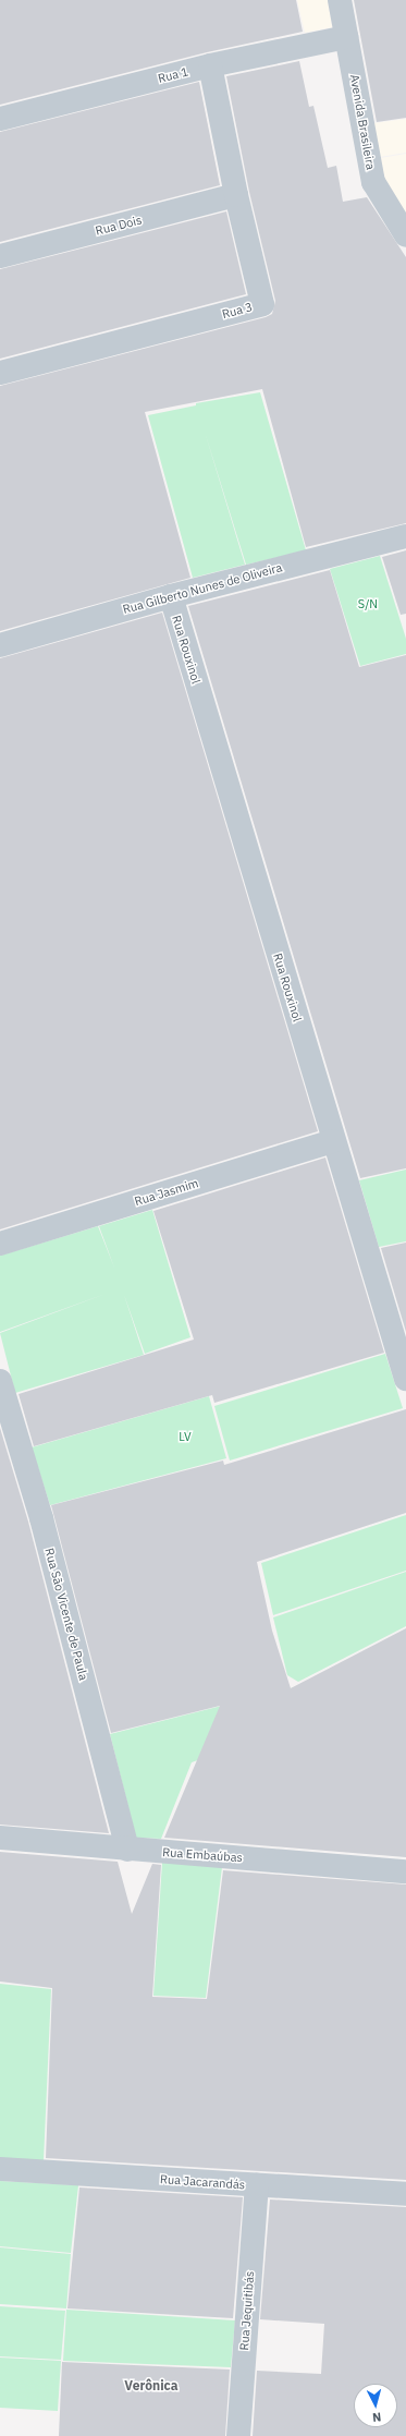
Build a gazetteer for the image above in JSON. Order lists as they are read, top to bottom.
{
  "streets": {
    "street": [
      "Rua 1",
      "Avenida Brasileira",
      "Rua Dois",
      "Rua 3",
      "Rua Gilberto Nunes de Oliveira",
      "Rua Rouxinol",
      "Rua Jasmim",
      "Rua São Vicente de Paula",
      "Rua Embaúbas",
      "Rua Jacarandás",
      "Rua Jequitibás"
    ]
  },
  "crossings": [
    ["Rua 1", "Avenida Brasileira"],
    ["Rua 1", "Rua 3"],
    ["Rua Dois", "Rua 3"],
    ["Rua Gilberto Nunes de Oliveira", "Rua Rouxinol"],
    ["Rua Rouxinol", "Rua Jasmim"],
    ["Rua São Vicente de Paula", "Rua Embaúbas"],
    ["Rua Jacarandás", "Rua Jequitibás"]
  ],
  "districts": ["Verônica"],
  "parks": ["S/N", "LV"],
  "north": "bottom"
}
